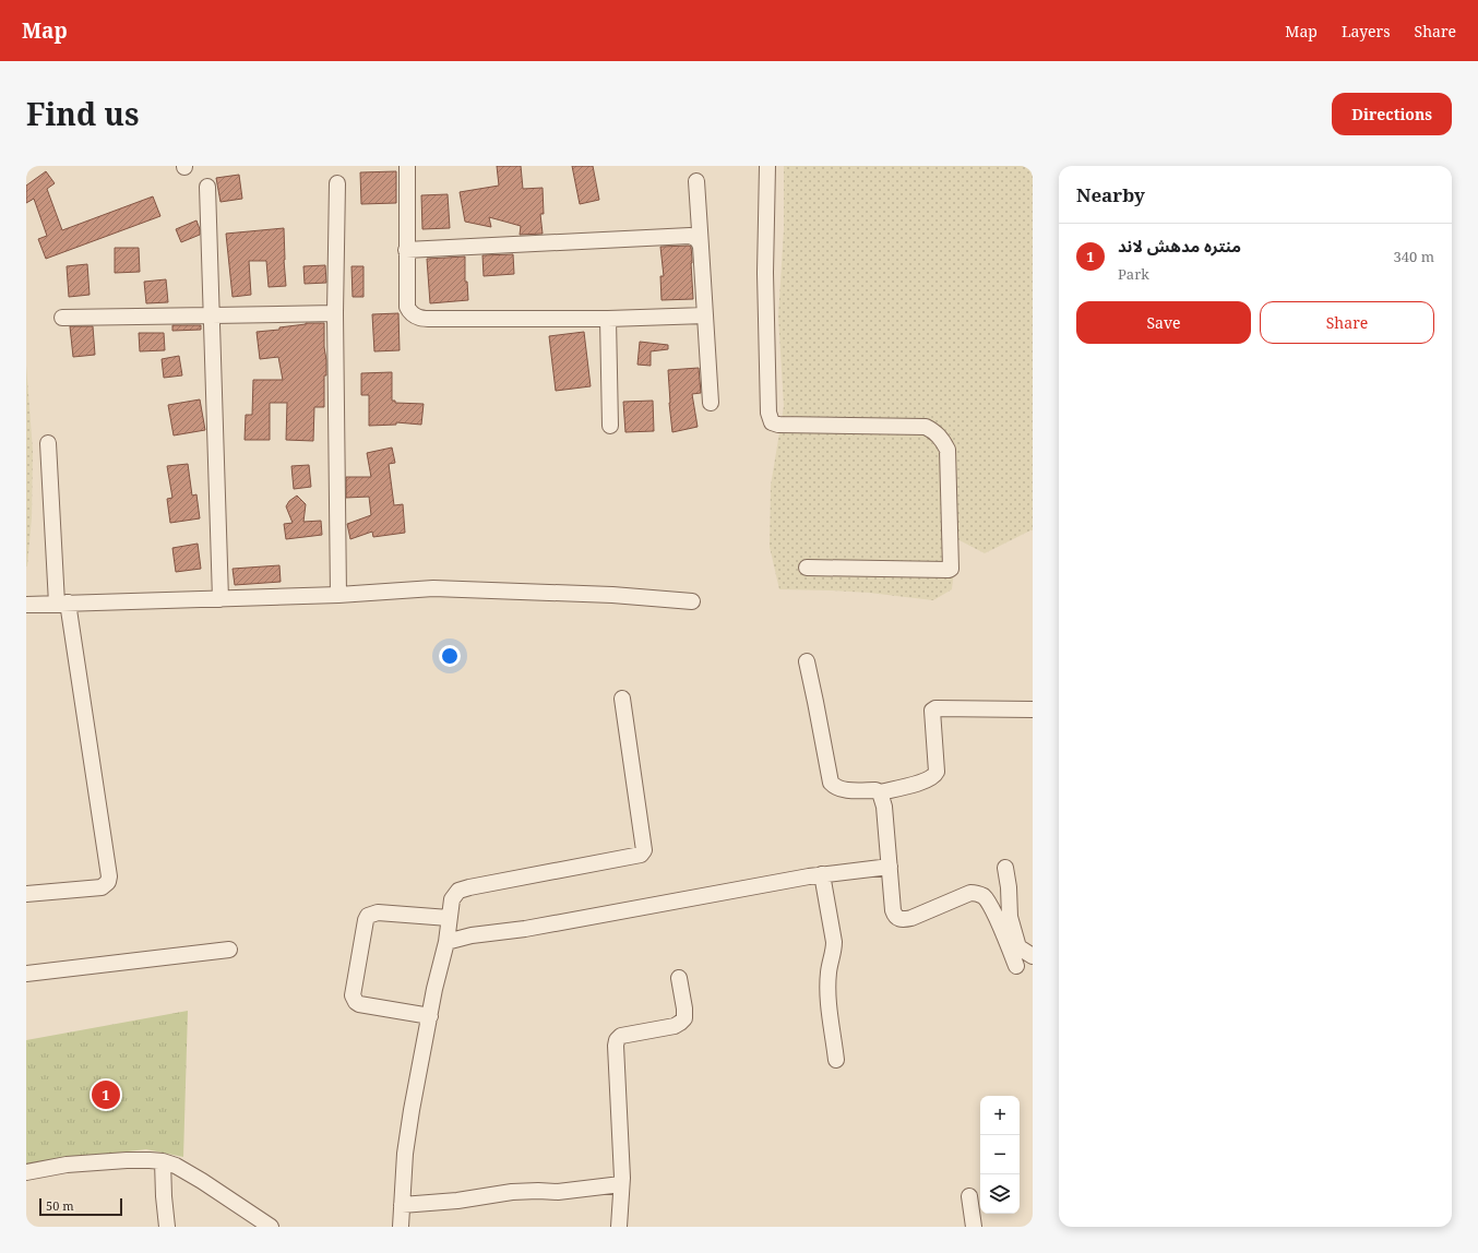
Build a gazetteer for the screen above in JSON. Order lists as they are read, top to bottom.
{
  "scale_bar": "50 m",
  "page": {
    "header": "Map",
    "nav": ["Map", "Layers", "Share"],
    "title": "Find us",
    "buttons": [
      "Directions",
      ["Save", "Share"]
    ],
    "heading": "Nearby",
    "list": [
      {
        "mark": "1",
        "name": "منتره مدهش لاند",
        "note": "Park",
        "value": "340 m"
      }
    ],
    "pins": "1",
    "map_buttons": ["+", "−"],
    "scale": "50 m"
  }
}
